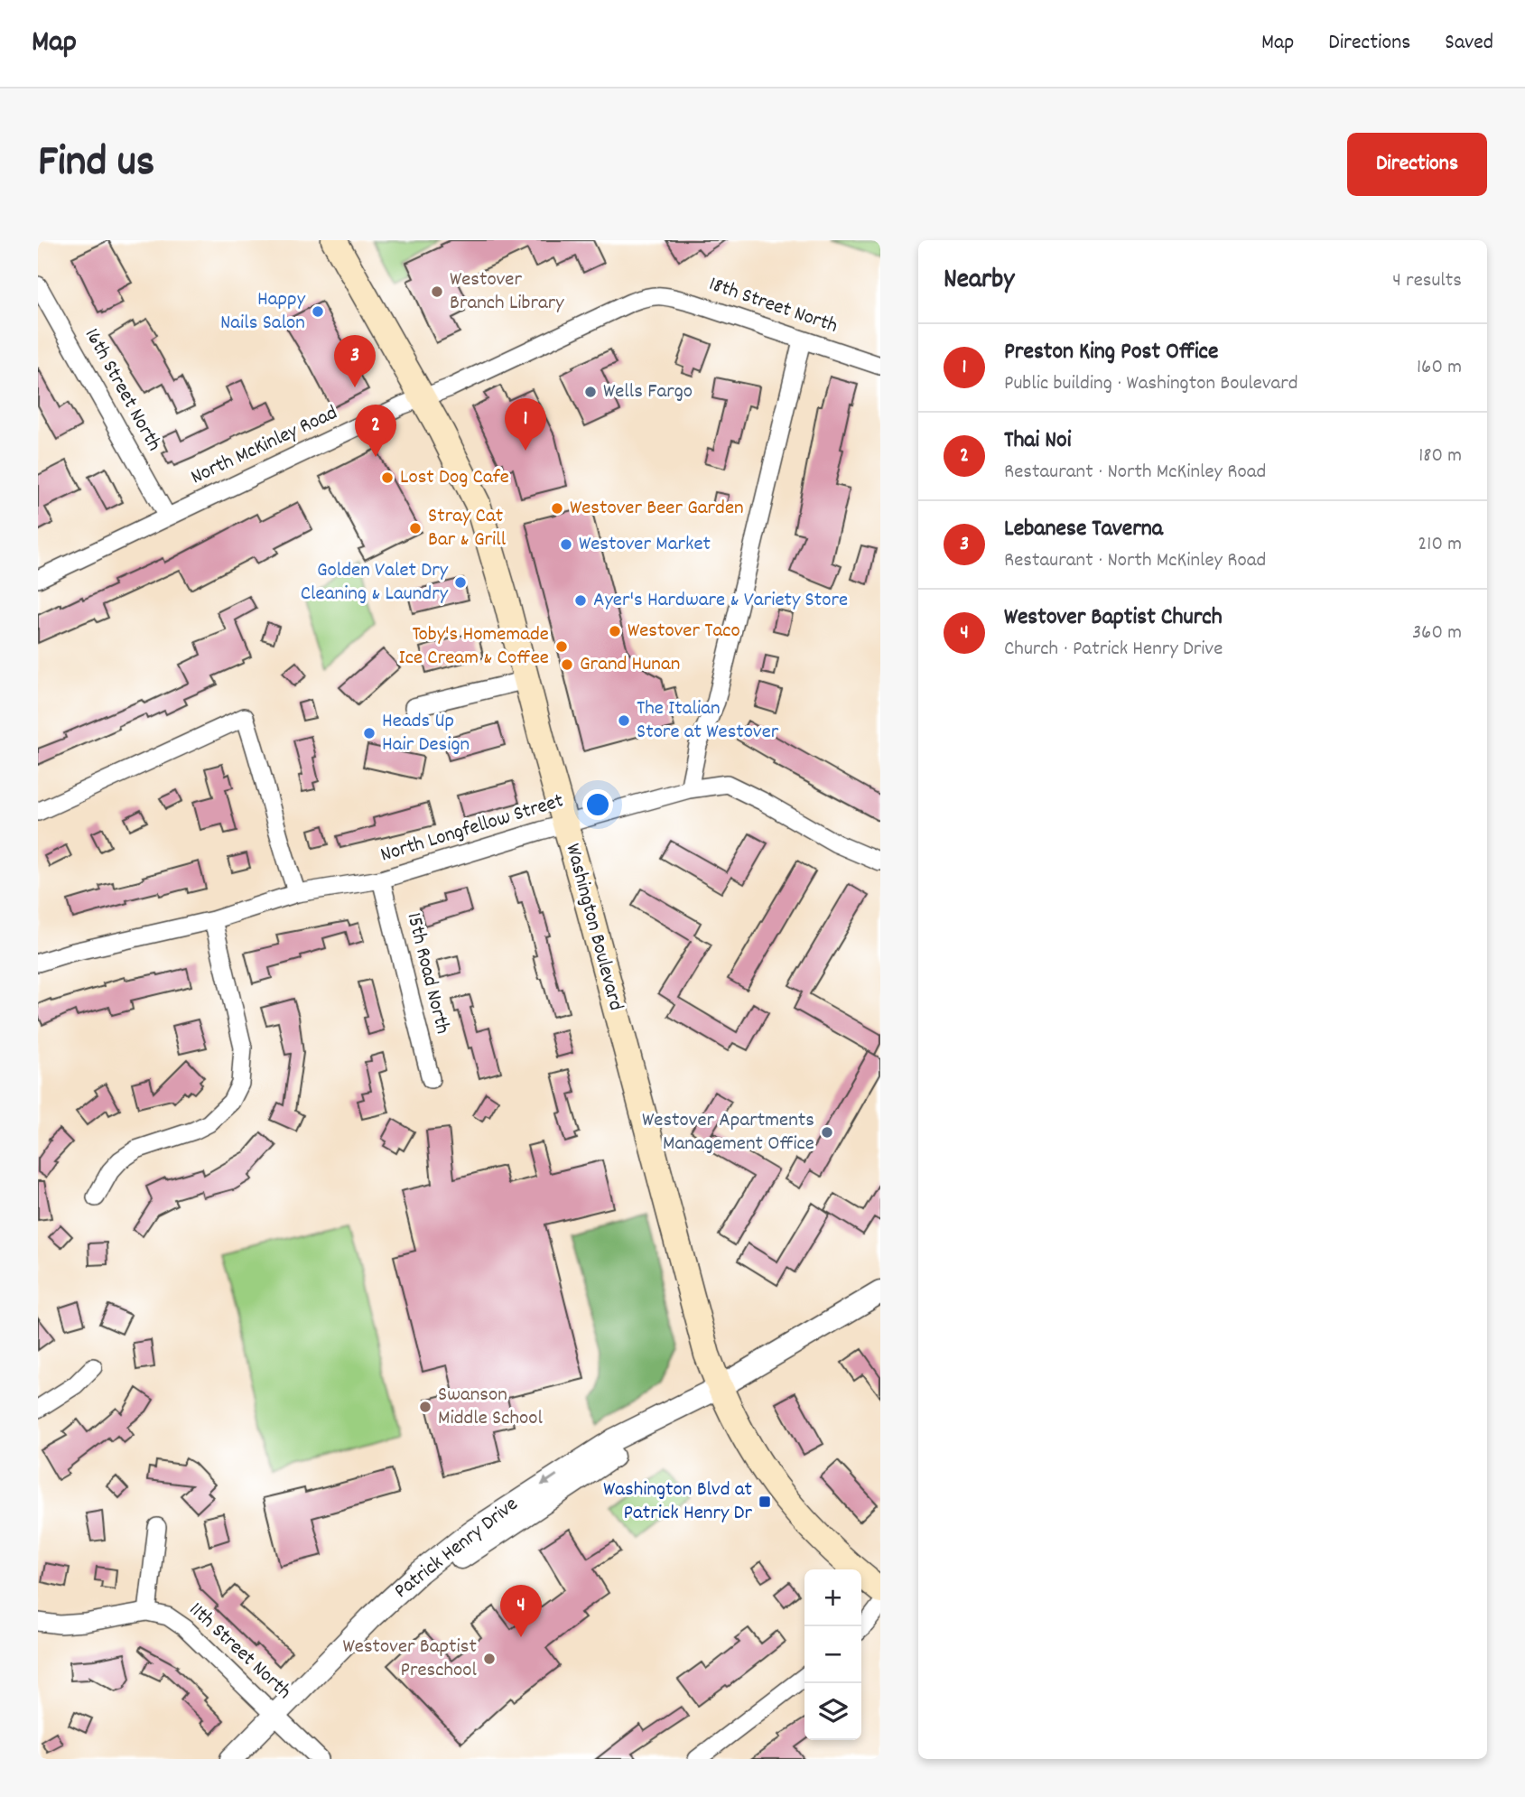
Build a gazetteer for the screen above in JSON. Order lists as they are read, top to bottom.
{
  "streets": {
    "main road": ["Washington Boulevard"],
    "street": [
      "18th Street North",
      "16th Street North",
      "North McKinley Road",
      "North Longfellow Street",
      "15th Road North",
      "Patrick Henry Drive",
      "11th Street North"
    ]
  },
  "crossings": [
    ["18th Street North", "North McKinley Road"],
    ["16th Street North", "North McKinley Road"],
    ["North McKinley Road", "Washington Boulevard"],
    ["North Longfellow Street", "Washington Boulevard"],
    ["North Longfellow Street", "15th Road North"],
    ["Washington Boulevard", "Patrick Henry Drive"],
    ["Patrick Henry Drive", "11th Street North"]
  ],
  "places": {
    "other": [
      "Westover Branch Library",
      "Happy Nails Salon",
      "Wells Fargo",
      "Lost Dog Cafe",
      "Westover Beer Garden",
      "Stray Cat Bar & Grill",
      "Westover Market",
      "Golden Valet Dry Cleaning & Laundry",
      "Ayer's Hardware & Variety Store",
      "Westover Taco",
      "Toby's Homemade Ice Cream & Coffee",
      "Grand Hunan",
      "The Italian Store at Westover",
      "Heads Up Hair Design",
      "Westover Apartments Management Office",
      "Swanson Middle School",
      "Westover Baptist Preschool"
    ],
    "transit": ["Washington Blvd at Patrick Henry Dr"]
  },
  "page": {
    "header": "Map",
    "nav": ["Map", "Directions", "Saved"],
    "title": "Find us",
    "buttons": "Directions",
    "heading": ["Nearby", "4 results"],
    "list": [
      {
        "mark": "1",
        "name": "Preston King Post Office",
        "note": "Public building · Washington Boulevard",
        "value": "160 m"
      },
      {
        "mark": "2",
        "name": "Thai Noi",
        "note": "Restaurant · North McKinley Road",
        "value": "180 m"
      },
      {
        "mark": "3",
        "name": "Lebanese Taverna",
        "note": "Restaurant · North McKinley Road",
        "value": "210 m"
      },
      {
        "mark": "4",
        "name": "Westover Baptist Church",
        "note": "Church · Patrick Henry Drive",
        "value": "360 m"
      }
    ],
    "pins": [
      "3",
      "1",
      "2",
      "4"
    ],
    "map_buttons": ["+", "−"]
  }
}
